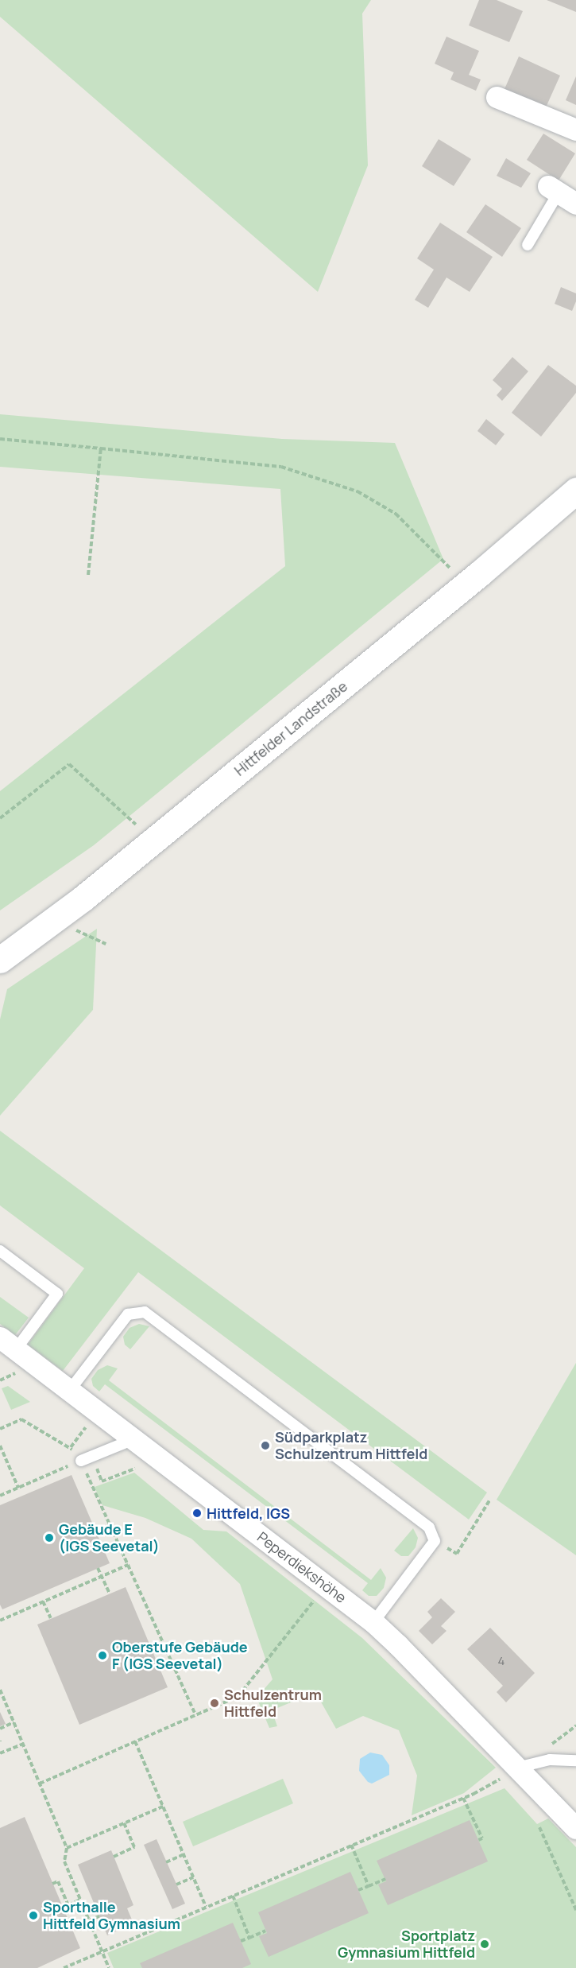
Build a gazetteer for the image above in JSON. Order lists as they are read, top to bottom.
{
  "streets": {
    "main road": ["Hittfelder Landstraße"],
    "street": ["Peperdiekshöhe"]
  },
  "places": [
    "Südparkplatz Schulzentrum Hittfeld",
    "Hittfeld, IGS",
    "Gebäude E (IGS Seevetal)",
    "Oberstufe Gebäude F (IGS Seevetal)",
    "Schulzentrum Hittfeld",
    "Sporthalle Hittfeld Gymnasium",
    "Sportplatz Gymnasium Hittfeld"
  ],
  "house_numbers": ["4"]
}
